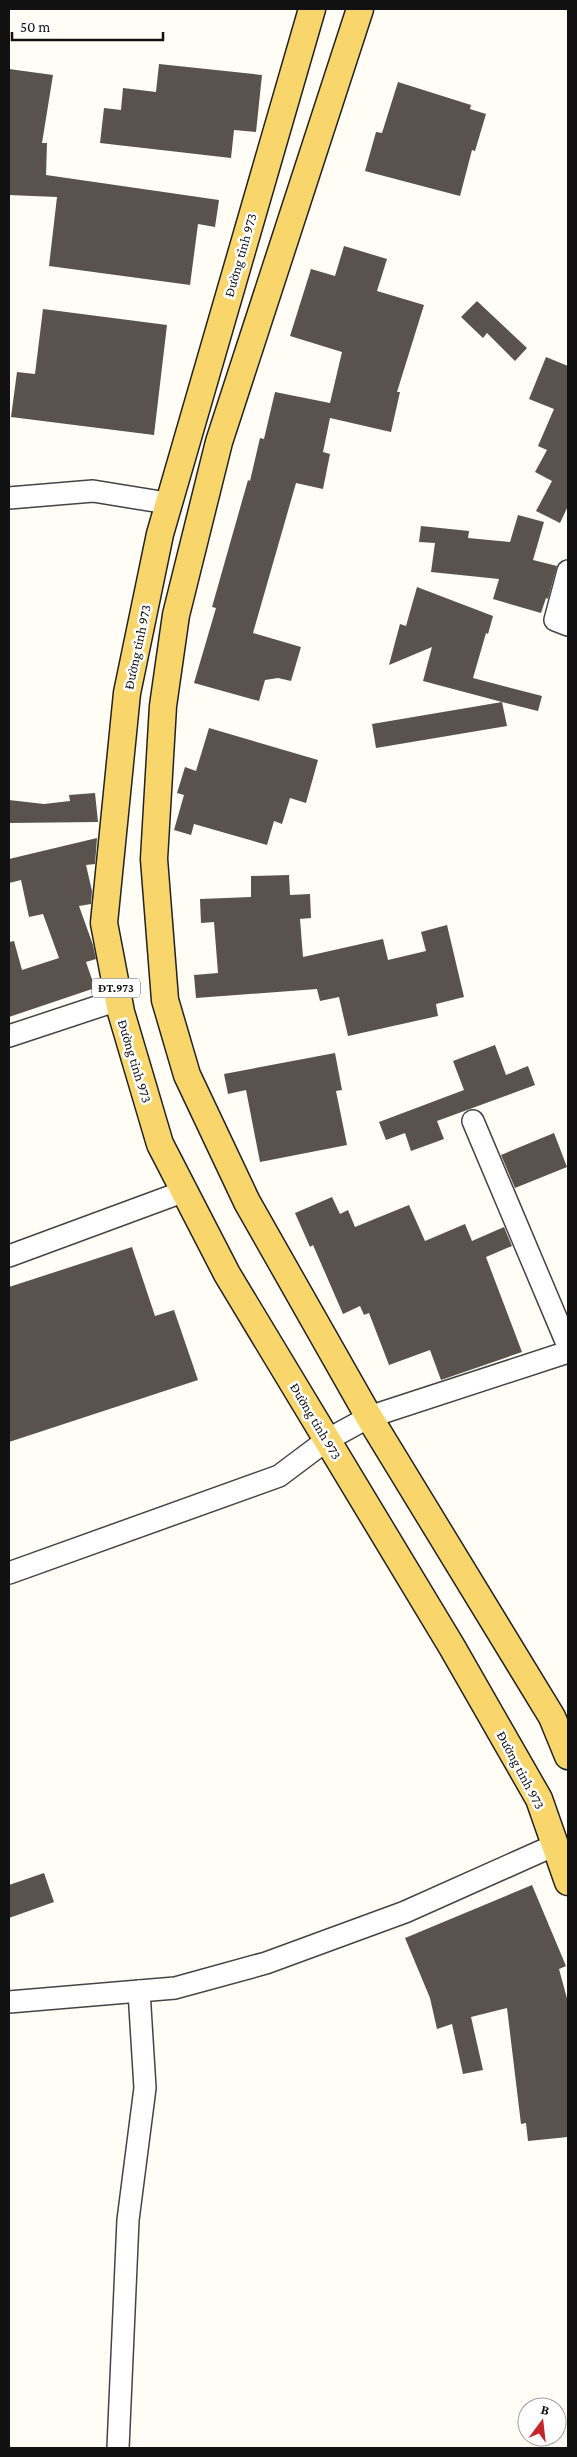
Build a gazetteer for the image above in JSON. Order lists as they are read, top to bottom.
{
  "streets": {
    "main road": ["Đường tỉnh 973", "ĐT.973"]
  },
  "scale_bar": "50 m",
  "north": "top"
}
